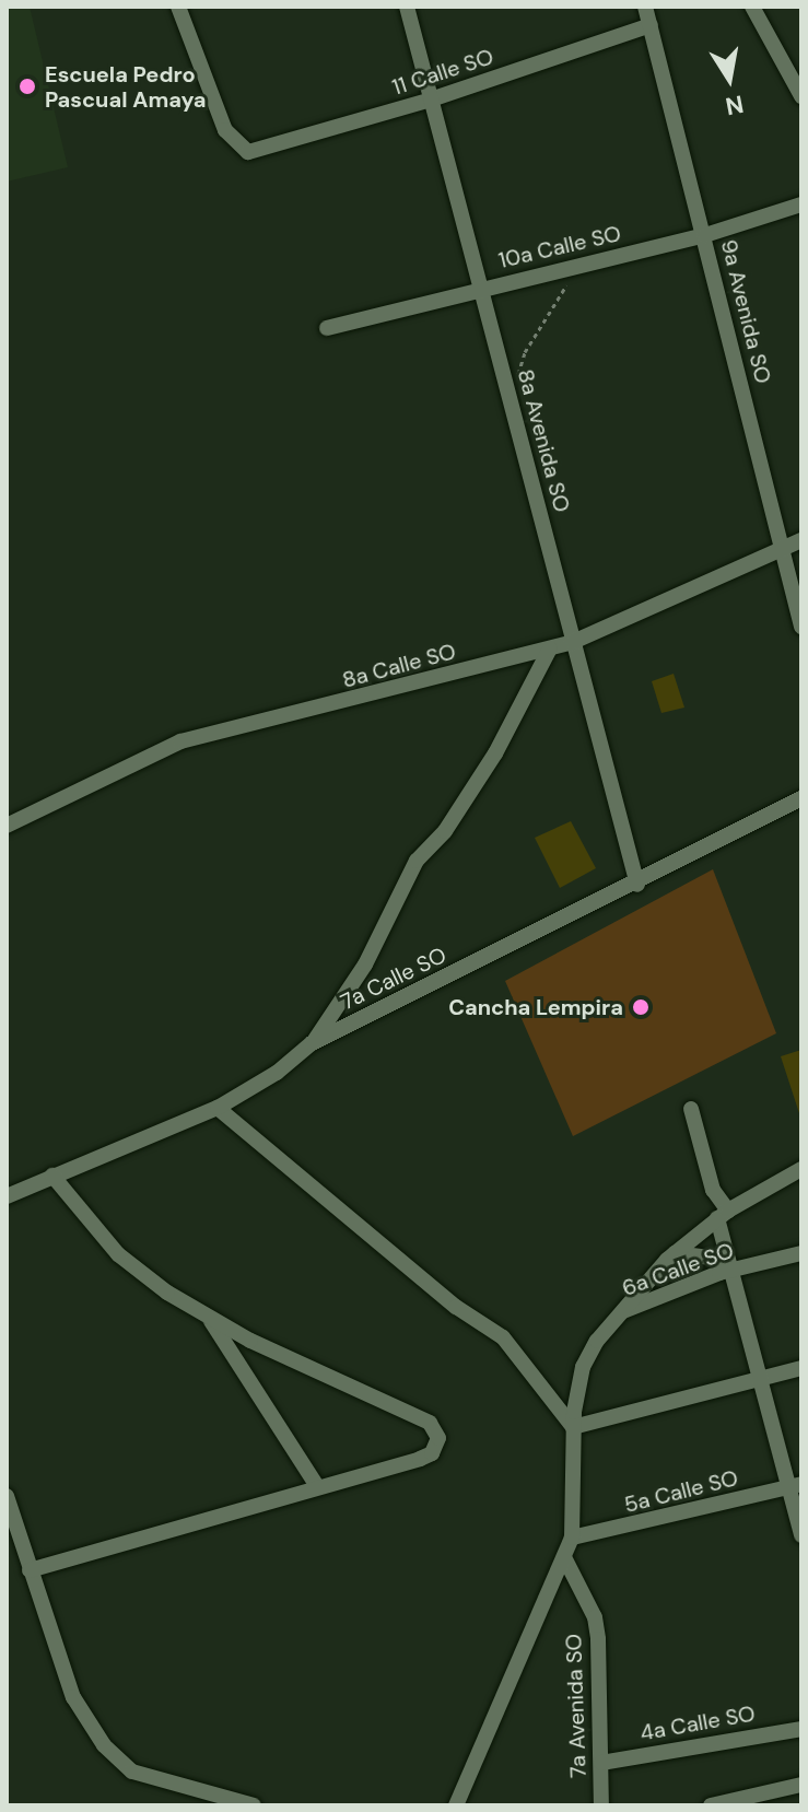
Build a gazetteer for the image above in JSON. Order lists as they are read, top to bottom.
{
  "streets": {
    "street": [
      "11 Calle SO",
      "10a Calle SO",
      "9a Avenida SO",
      "8a Avenida SO",
      "8a Calle SO",
      "7a Calle SO",
      "6a Calle SO",
      "5a Calle SO",
      "7a Avenida SO",
      "4a Calle SO"
    ]
  },
  "crossings": [
    ["11 Calle SO", "9a Avenida SO"],
    ["11 Calle SO", "8a Avenida SO"],
    ["10a Calle SO", "9a Avenida SO"],
    ["10a Calle SO", "8a Avenida SO"],
    ["9a Avenida SO", "8a Calle SO"],
    ["8a Avenida SO", "8a Calle SO"],
    ["8a Avenida SO", "7a Calle SO"],
    ["7a Avenida SO", "4a Calle SO"]
  ],
  "places": ["Escuela Pedro Pascual Amaya", "Cancha Lempira"],
  "north": "bottom"
}
